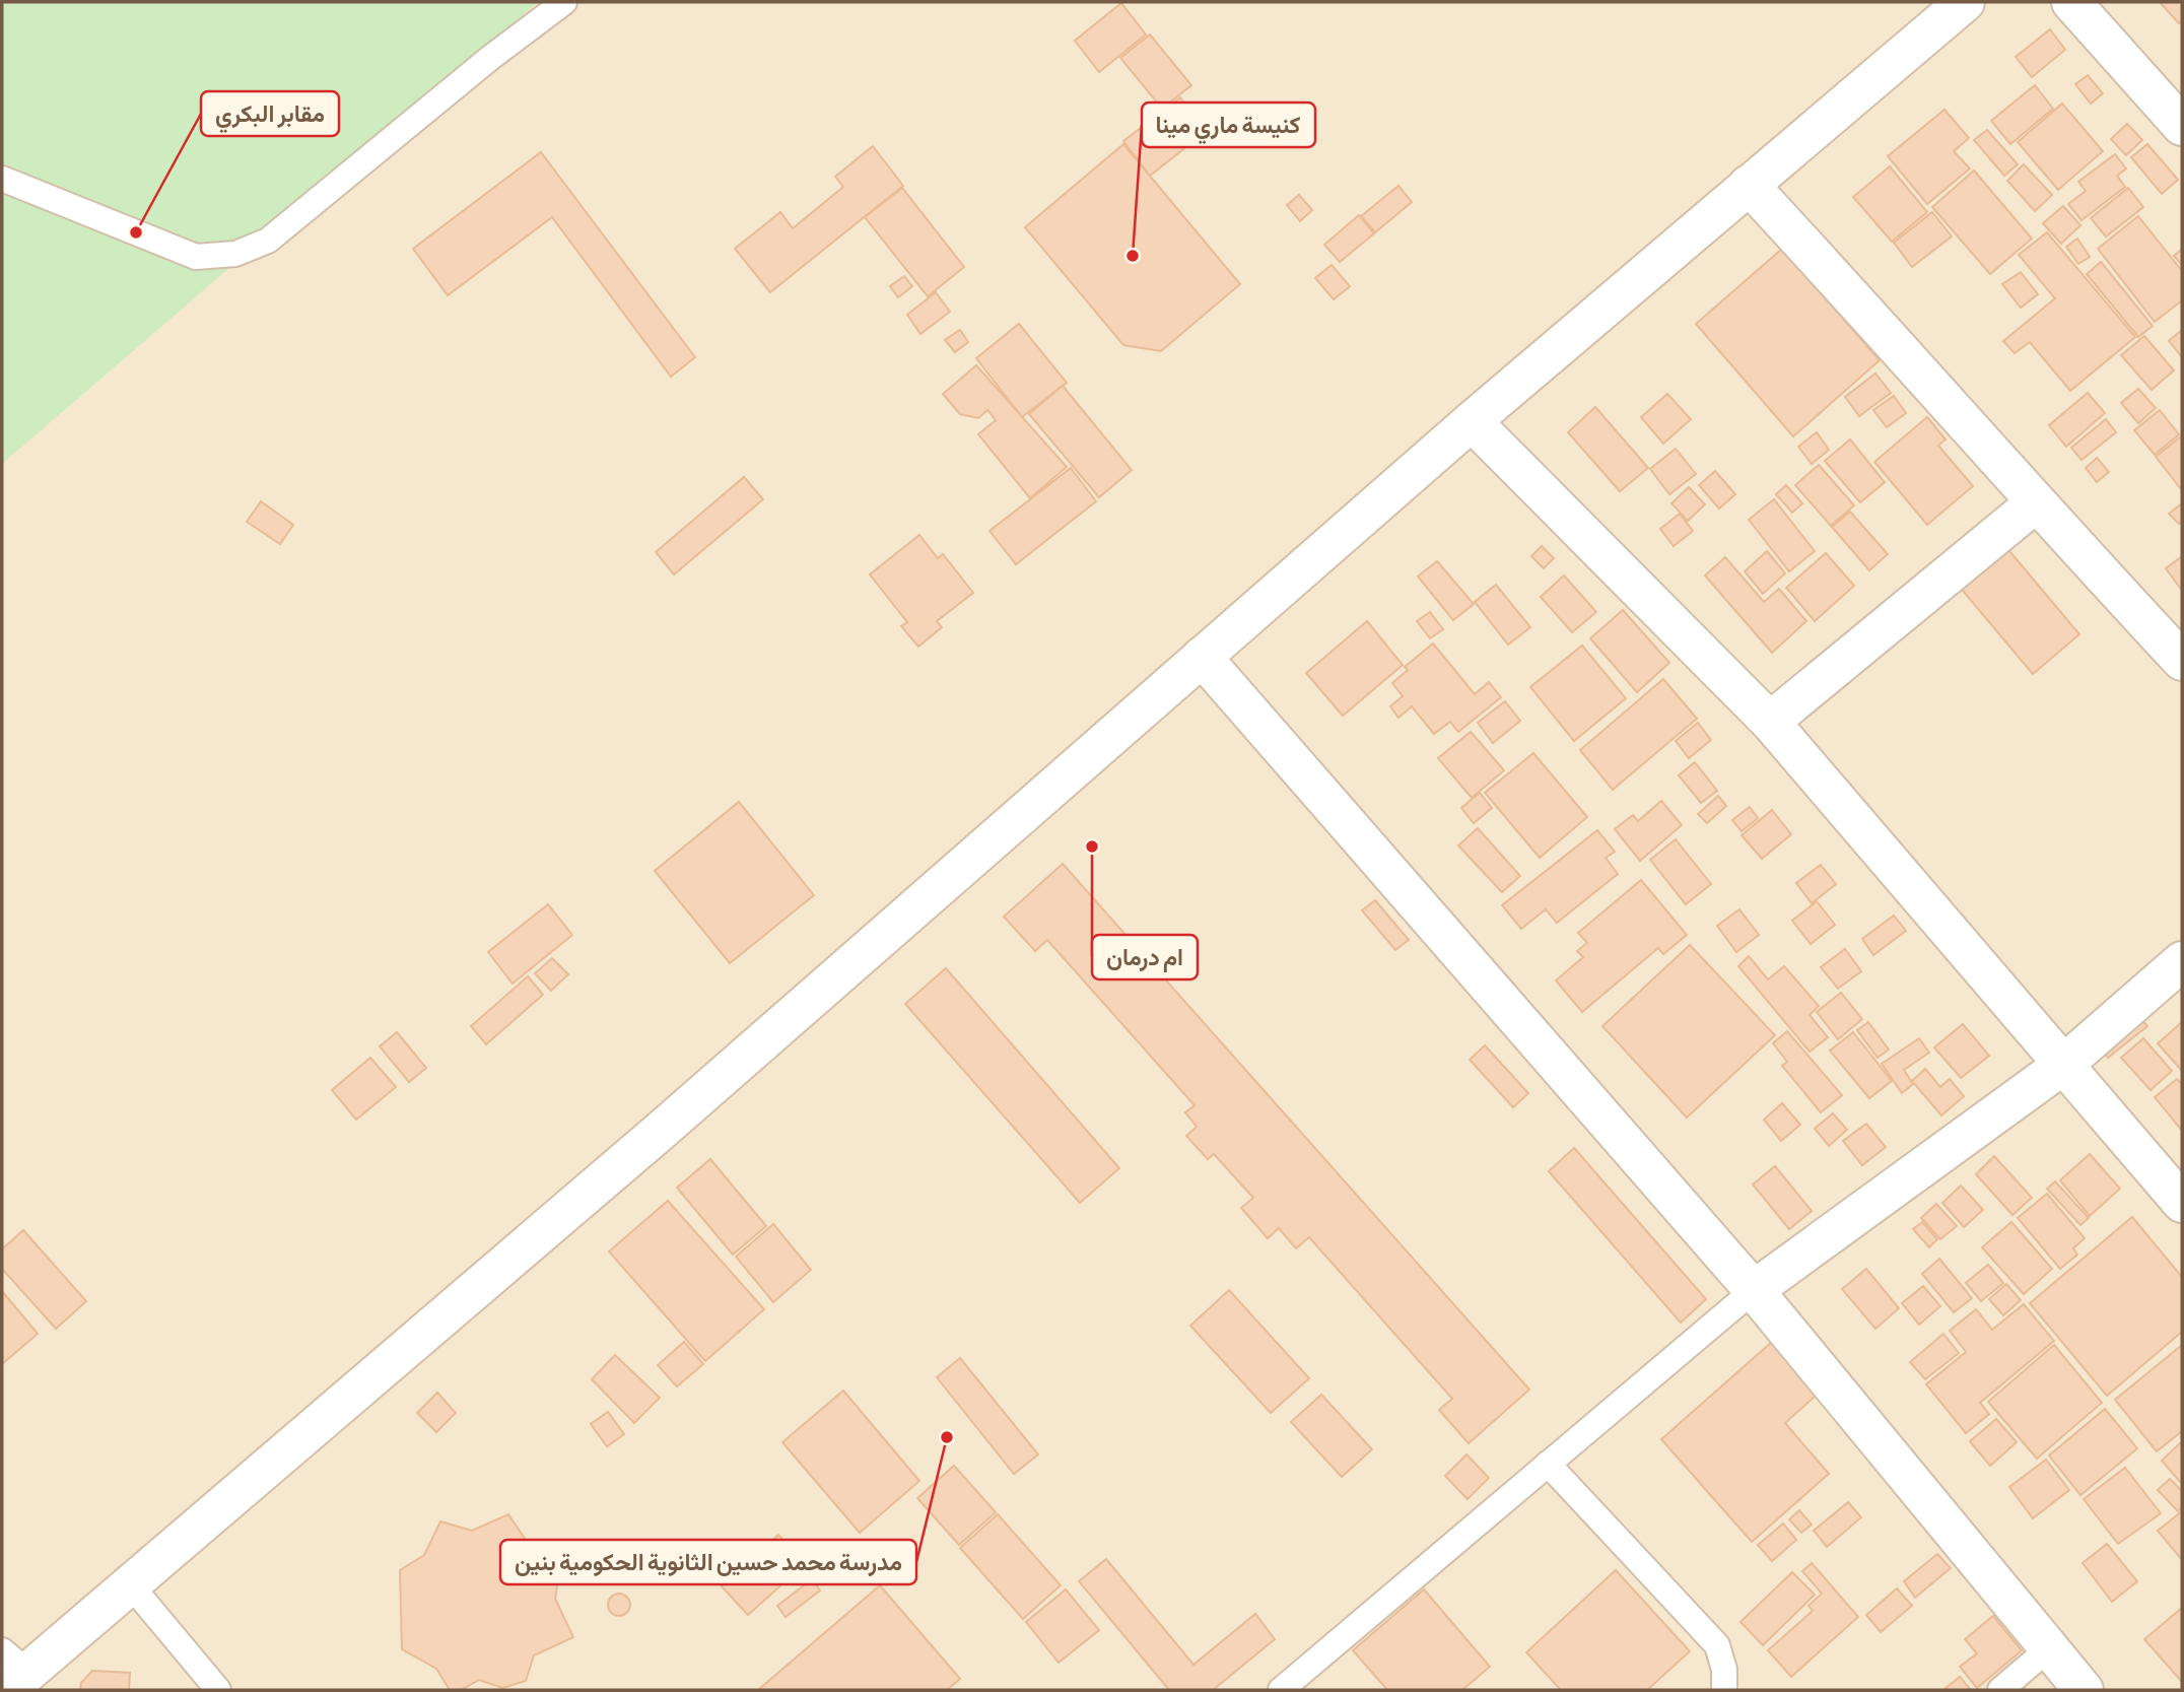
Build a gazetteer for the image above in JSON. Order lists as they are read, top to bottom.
{
  "places": [
    "مقابر البكري",
    "كنيسة ماري مينا",
    "ام درمان",
    "مدرسة محمد حسين الثانوية الحكومية بنين"
  ]
}
